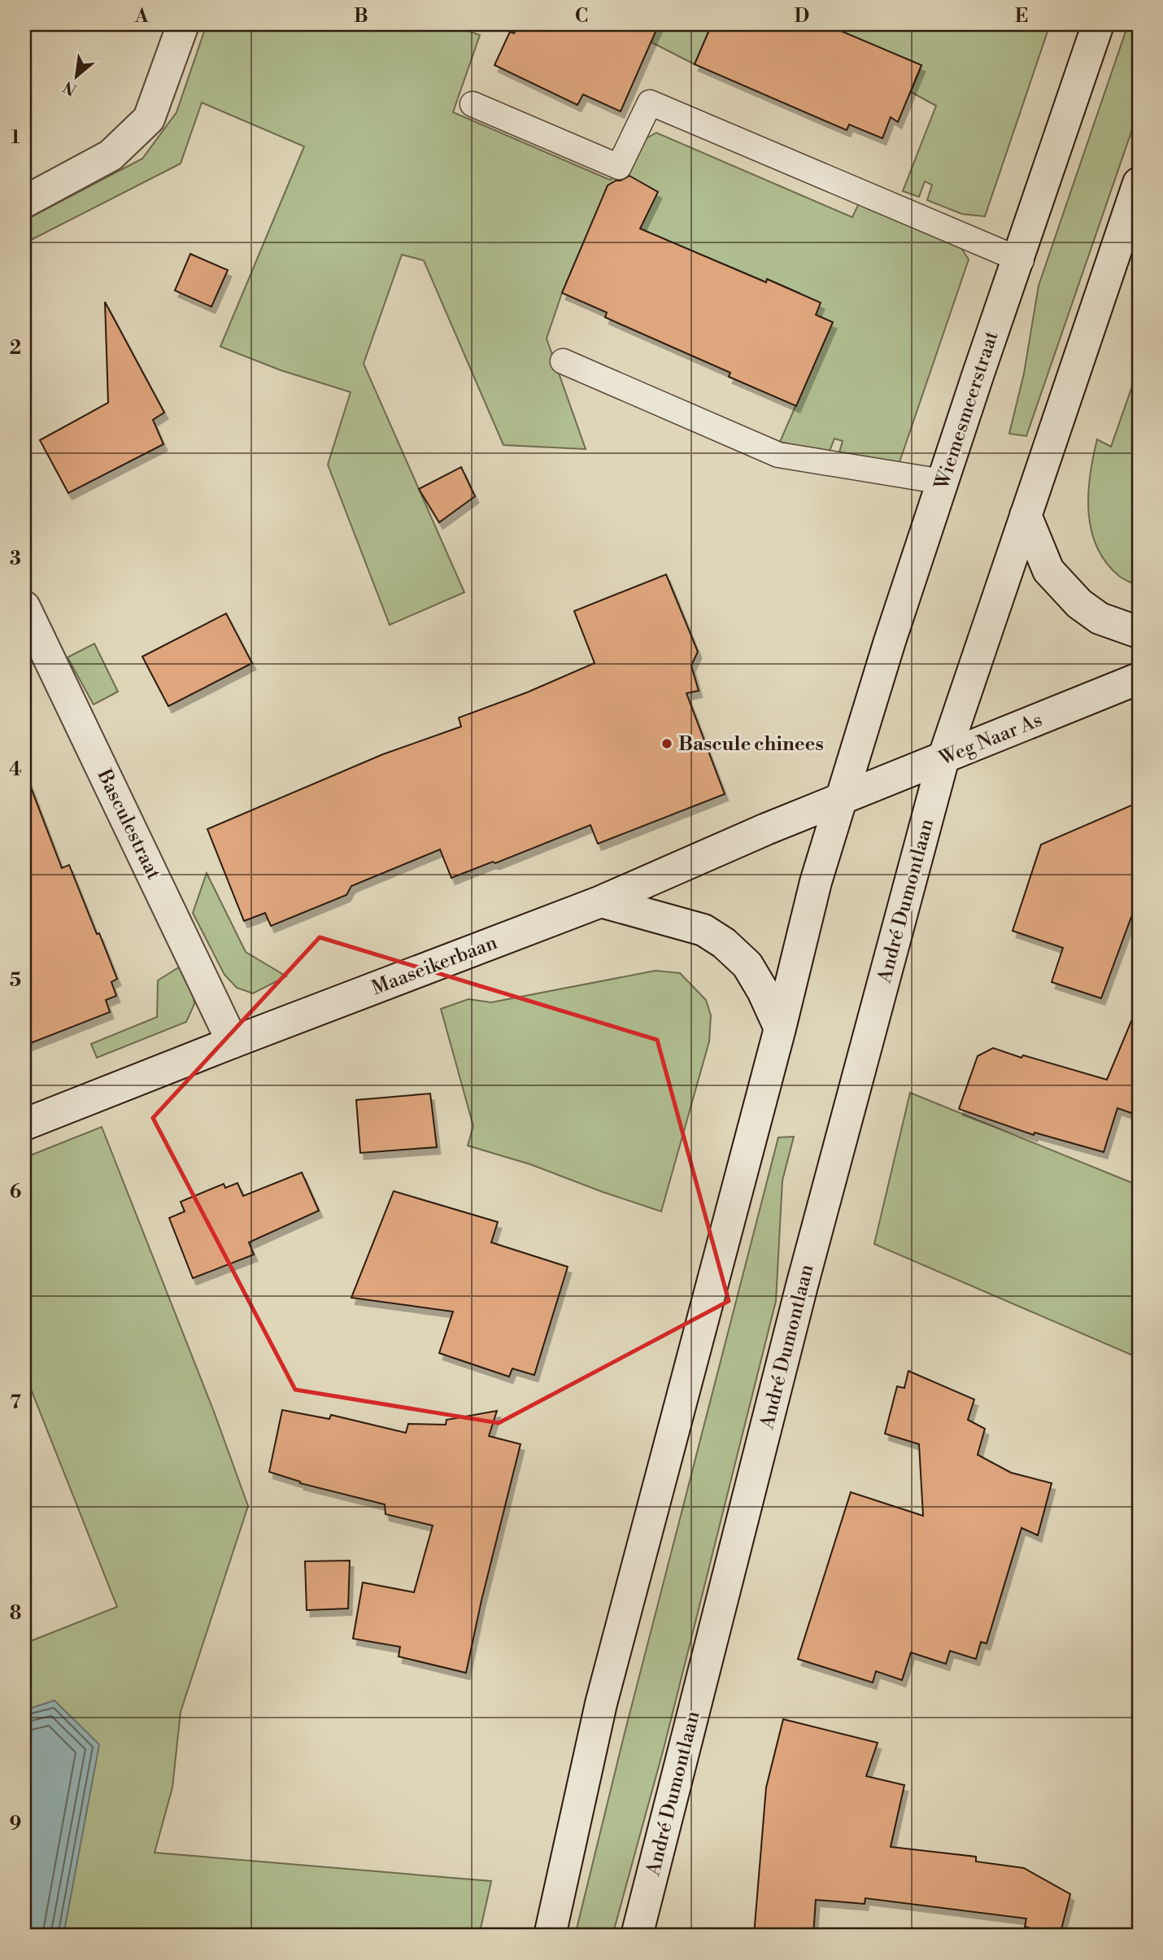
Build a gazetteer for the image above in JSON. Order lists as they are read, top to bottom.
{
  "streets": {
    "main road": [
      "Wiemesmeerstraat",
      "Weg Naar As",
      "Basculestraat",
      "André Dumontlaan",
      "Maaseikerbaan"
    ]
  },
  "crossings": [
    ["Wiemesmeerstraat", "Weg Naar As"],
    ["Wiemesmeerstraat", "Maaseikerbaan"],
    ["Weg Naar As", "André Dumontlaan"],
    ["Weg Naar As", "Maaseikerbaan"],
    ["Basculestraat", "Maaseikerbaan"]
  ],
  "places": ["Bascule chinees"],
  "north": "bottom left",
  "grid": {
    "columns": [
      "A",
      "B",
      "C",
      "D",
      "E"
    ],
    "rows": [
      "1",
      "2",
      "3",
      "4",
      "5",
      "6",
      "7",
      "8",
      "9"
    ]
  }
}
